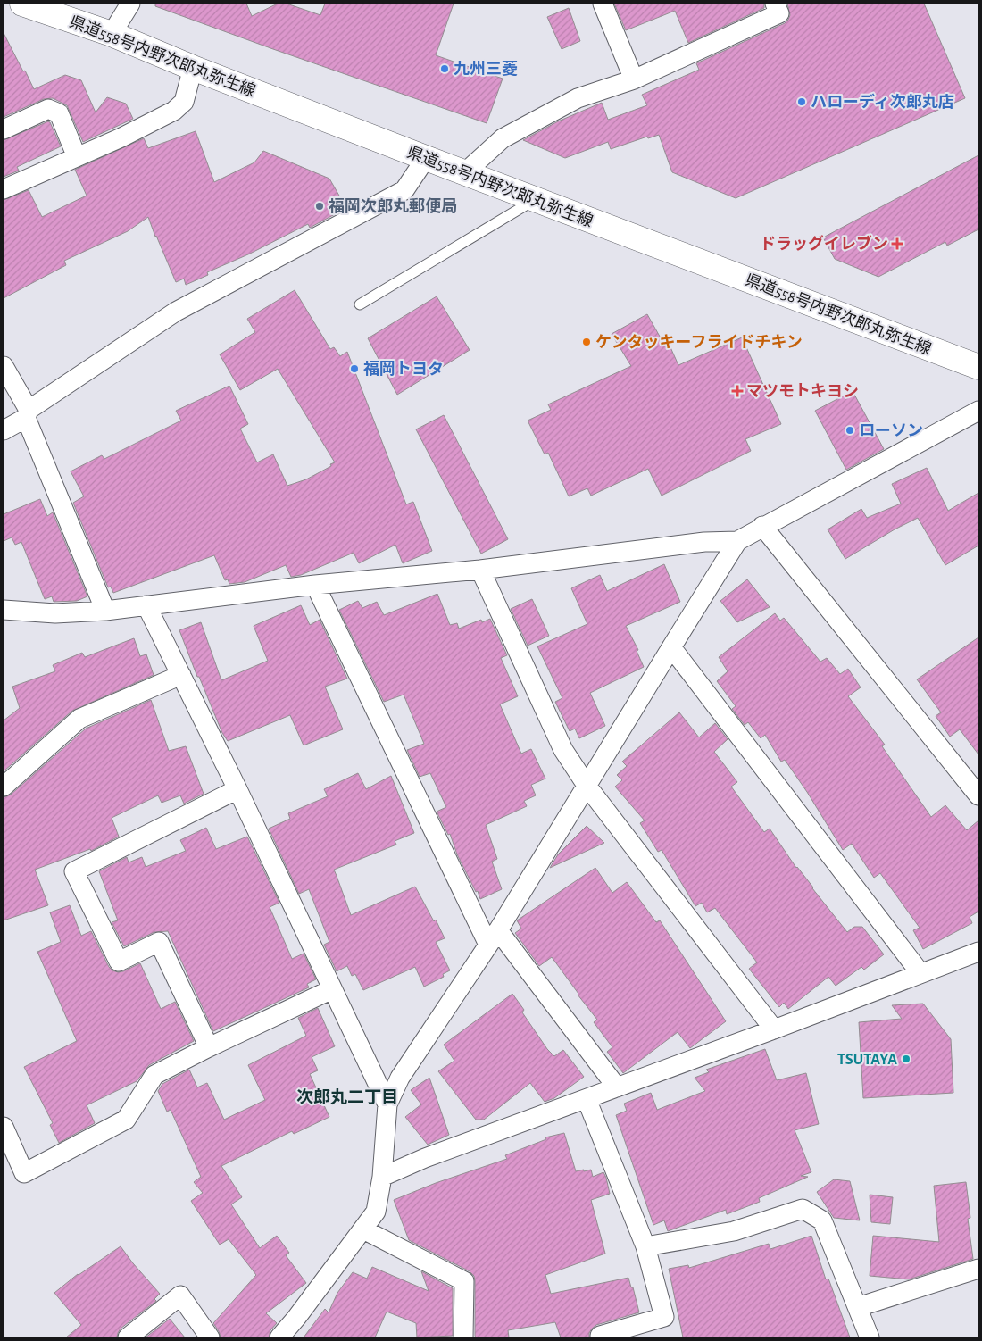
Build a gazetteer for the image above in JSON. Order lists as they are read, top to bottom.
{
  "streets": {
    "main road": ["県道558号内野次郎丸弥生線"]
  },
  "districts": ["次郎丸二丁目"],
  "places": {
    "other": [
      "九州三菱",
      "ハローディ次郎丸店",
      "福岡次郎丸郵便局",
      "ケンタッキーフライドチキン",
      "福岡トヨタ",
      "ローソン",
      "TSUTAYA"
    ],
    "health": ["ドラッグイレブン", "マツモトキヨシ"]
  }
}
